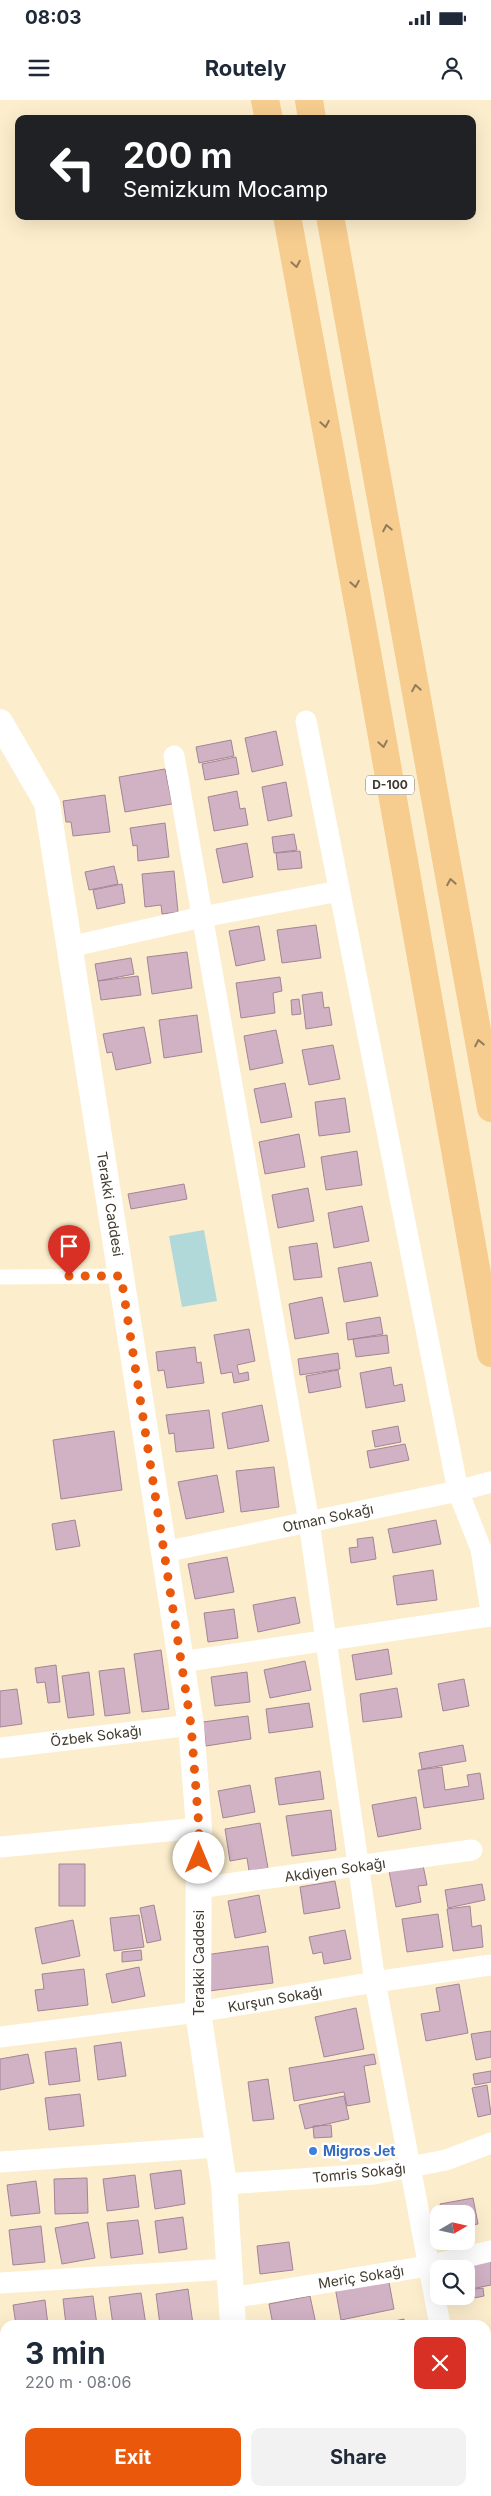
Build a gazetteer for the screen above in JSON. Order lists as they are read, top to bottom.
{
  "streets": {
    "highway": ["D-100"],
    "street": [
      "Terakki Caddesi",
      "Otman Sokağı",
      "Özbek Sokağı",
      "Akdiyen Sokağı",
      "Kurşun Sokağı",
      "Tomris Sokağı",
      "Meriç Sokağı"
    ]
  },
  "crossings": [
    ["Terakki Caddesi", "Otman Sokağı"],
    ["Terakki Caddesi", "Özbek Sokağı"],
    ["Terakki Caddesi", "Akdiyen Sokağı"],
    ["Terakki Caddesi", "Kurşun Sokağı"],
    ["Terakki Caddesi", "Tomris Sokağı"],
    ["Terakki Caddesi", "Meriç Sokağı"]
  ],
  "places": ["Migros Jet"],
  "north": "right",
  "page": {
    "status": "08:03",
    "header": "Routely",
    "turn": ["200 m", "Semizkum Mocamp"],
    "heading": ["3 min", "220 m · 08:06"],
    "buttons": ["Exit", "Share"]
  }
}
